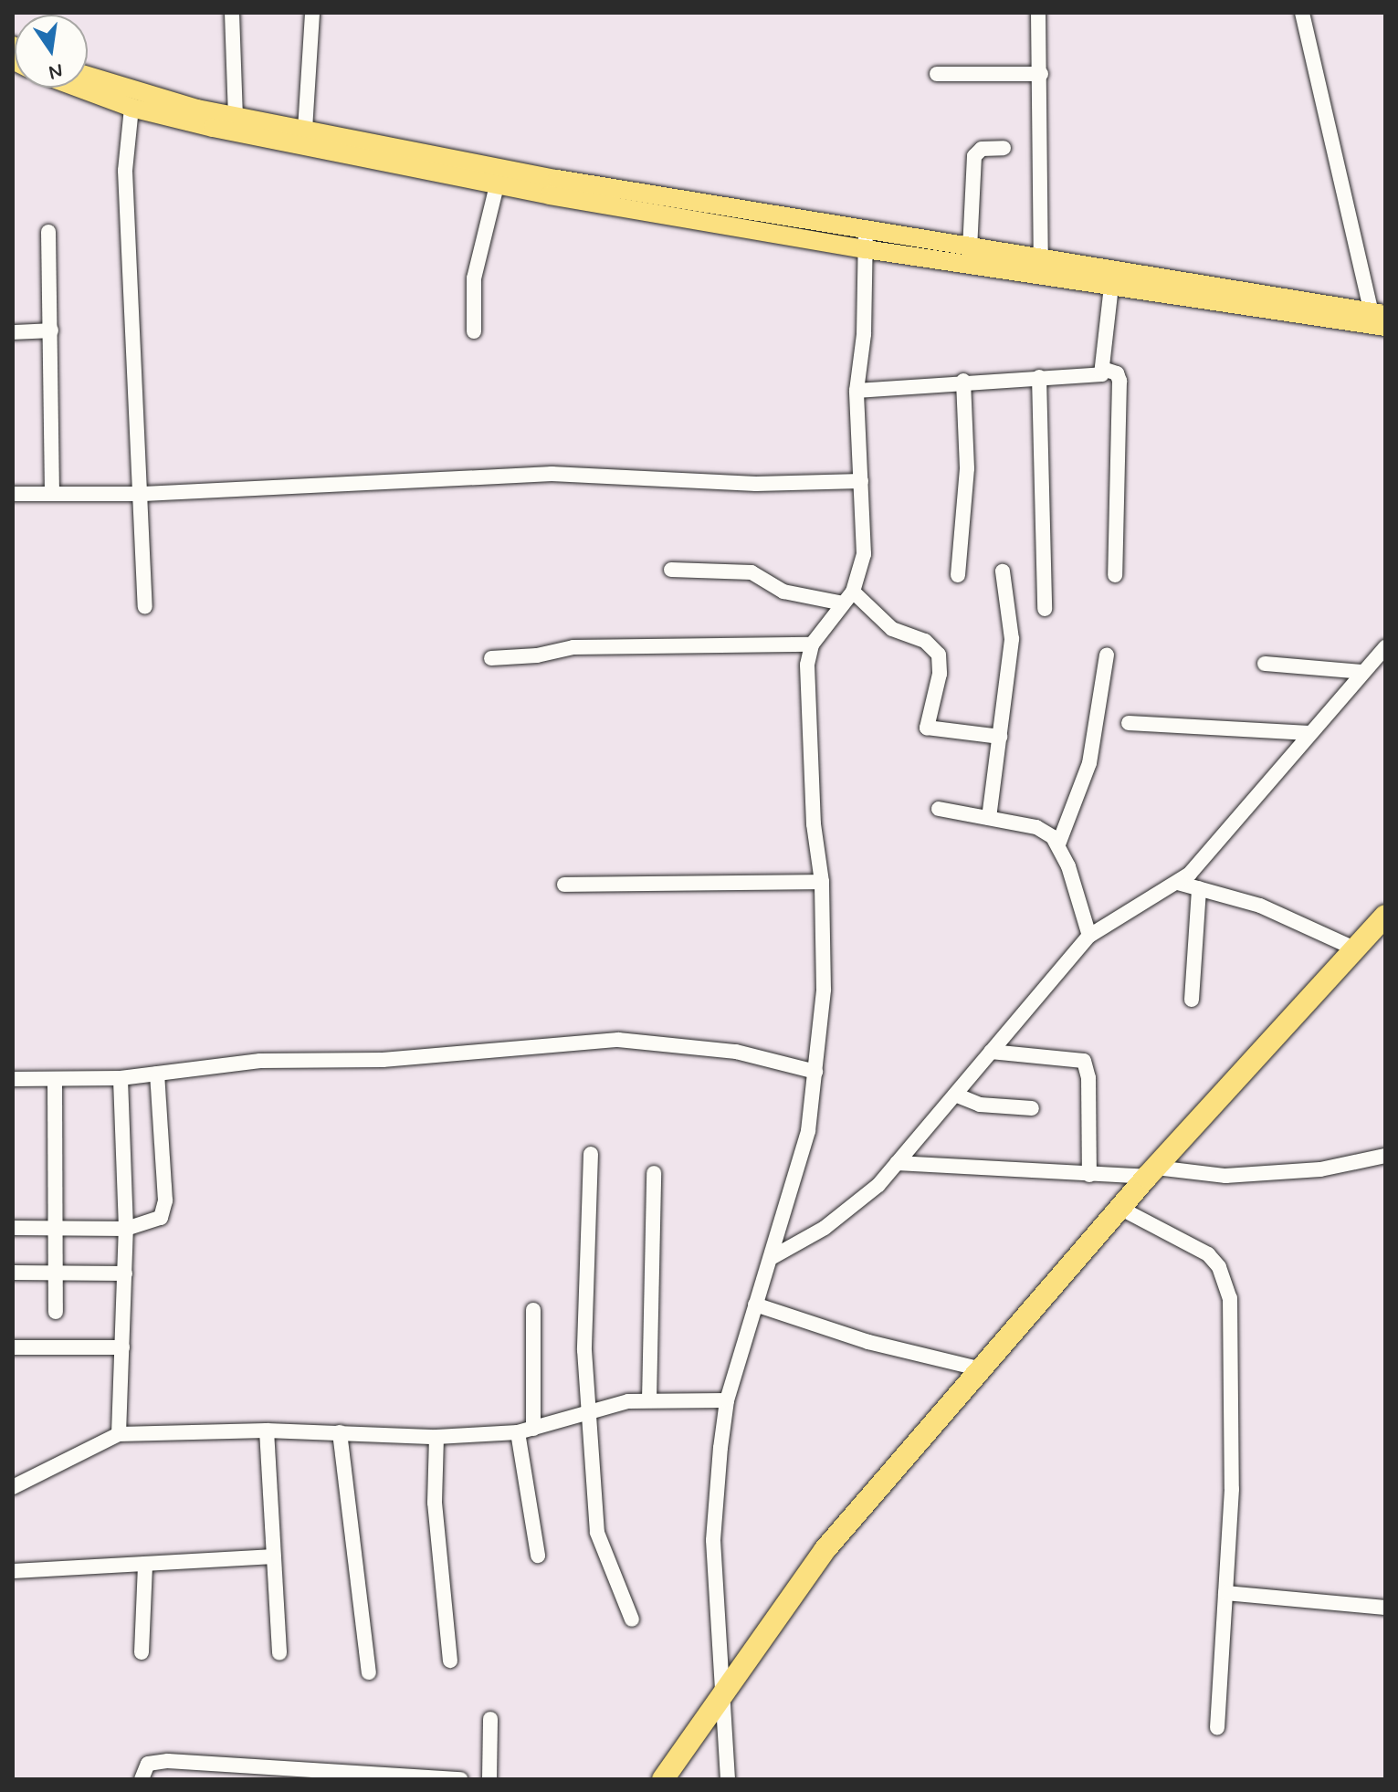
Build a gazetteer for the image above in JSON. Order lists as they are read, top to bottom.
{
  "north": "bottom"
}
